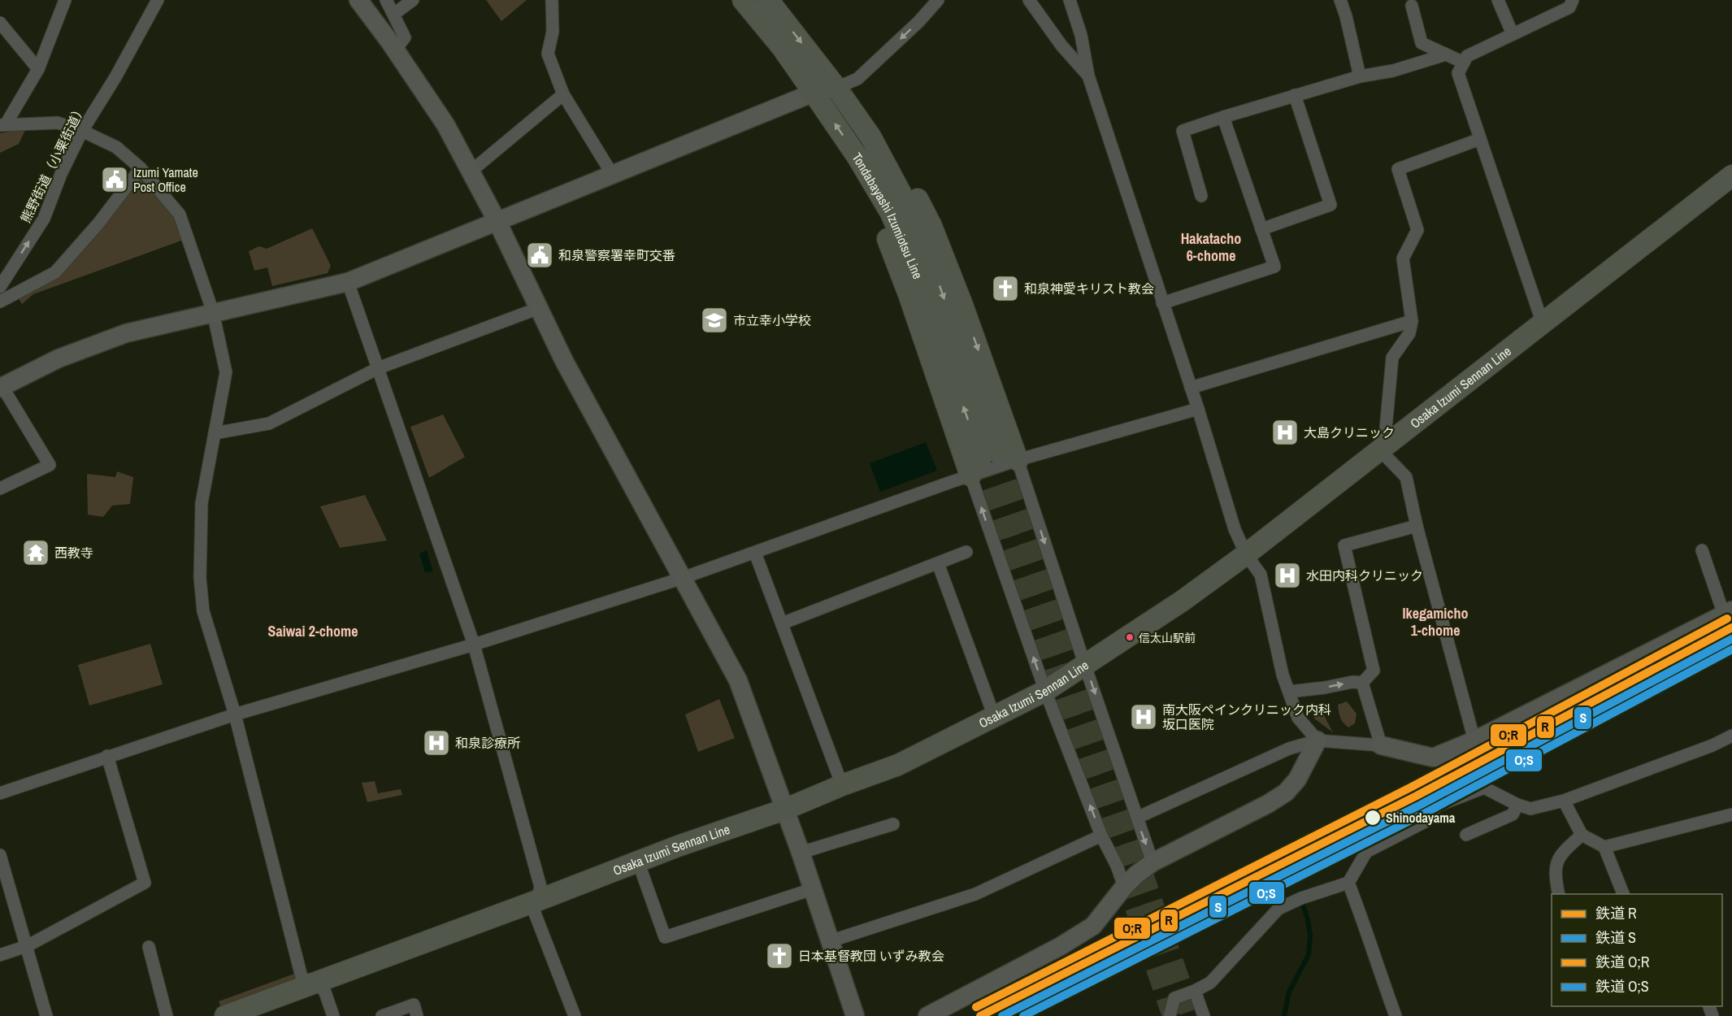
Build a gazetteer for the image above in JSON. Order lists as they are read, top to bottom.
{
  "streets": {
    "main road": ["Tondabayashi Izumiotsu Line", "Osaka Izumi Sennan Line"],
    "street": ["熊野街道（小栗街道）"]
  },
  "districts": ["Hakatacho 6-chome", "Ikegamicho 1-chome", "Saiwai 2-chome"],
  "places": {
    "public building": ["Izumi Yamate Post Office", "和泉警察署幸町交番"],
    "church": ["和泉神愛キリスト教会", "日本基督教団 いずみ教会"],
    "school or university": ["市立幸小学校"],
    "hospital": [
      "大島クリニック",
      "水田内科クリニック",
      "南大阪ペインクリニック内科 坂口医院",
      "和泉診療所"
    ],
    "temple": ["西教寺"],
    "other": ["信太山駅前", "Shinodayama"]
  },
  "lines": [
    "rail line O;R",
    "rail line R",
    "rail line S",
    "rail line O;S"
  ],
  "legend": [
    "鉄道 R",
    "鉄道 S",
    "鉄道 O;R",
    "鉄道 O;S"
  ]
}
